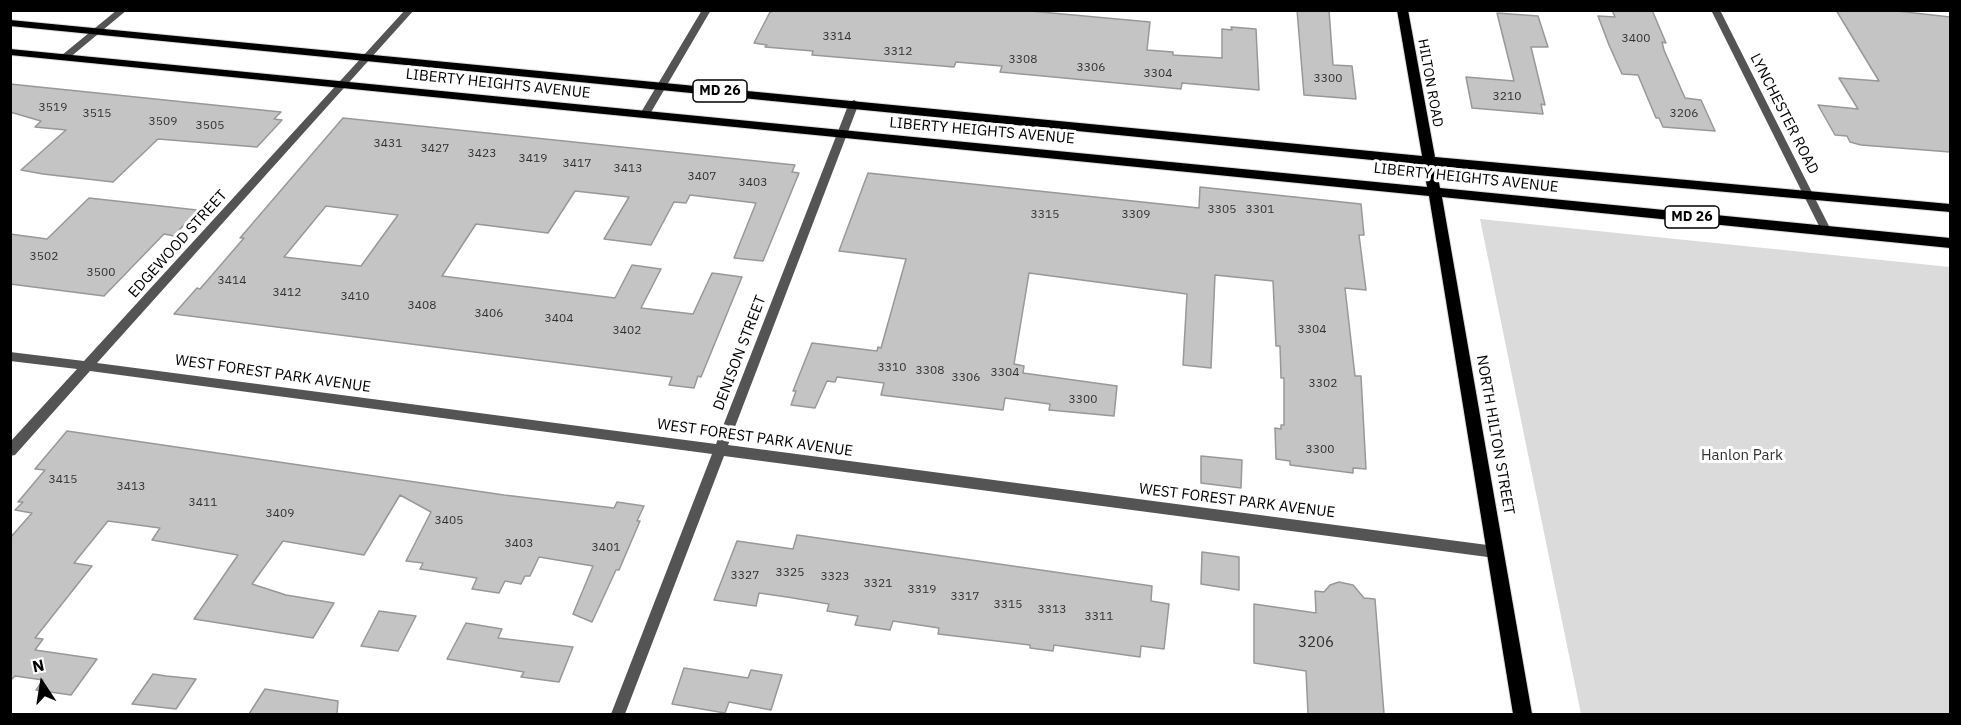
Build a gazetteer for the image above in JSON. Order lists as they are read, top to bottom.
{
  "streets": {
    "main road": [
      "HILTON ROAD",
      "LIBERTY HEIGHTS AVENUE",
      "MD 26",
      "NORTH HILTON STREET"
    ],
    "street": [
      "LYNCHESTER ROAD",
      "EDGEWOOD STREET",
      "DENISON STREET",
      "WEST FOREST PARK AVENUE"
    ]
  },
  "crossings": [
    ["HILTON ROAD", "LIBERTY HEIGHTS AVENUE"],
    ["HILTON ROAD", "NORTH HILTON STREET"],
    ["LIBERTY HEIGHTS AVENUE", "LYNCHESTER ROAD"],
    ["LIBERTY HEIGHTS AVENUE", "EDGEWOOD STREET"],
    ["LIBERTY HEIGHTS AVENUE", "DENISON STREET"],
    ["LIBERTY HEIGHTS AVENUE", "NORTH HILTON STREET"],
    ["EDGEWOOD STREET", "WEST FOREST PARK AVENUE"],
    ["DENISON STREET", "WEST FOREST PARK AVENUE"],
    ["WEST FOREST PARK AVENUE", "NORTH HILTON STREET"]
  ],
  "parks": ["Hanlon Park"],
  "house_numbers": [
    "3314",
    "3400",
    "3312",
    "3308",
    "3306",
    "3304",
    "3300",
    "3210",
    "3519",
    "3515",
    "3206",
    "3509",
    "3505",
    "3431",
    "3427",
    "3423",
    "3419",
    "3417",
    "3413",
    "3407",
    "3403",
    "3305",
    "3301",
    "3315",
    "3309",
    "3502",
    "3500",
    "3414",
    "3412",
    "3410",
    "3408",
    "3406",
    "3404",
    "3304",
    "3402",
    "3310",
    "3308",
    "3304",
    "3306",
    "3302",
    "3300",
    "3300",
    "3415",
    "3413",
    "3411",
    "3409",
    "3405",
    "3403",
    "3401",
    "3325",
    "3327",
    "3323",
    "3321",
    "3319",
    "3317",
    "3315",
    "3313",
    "3311",
    "3206"
  ],
  "north": "top"
}
